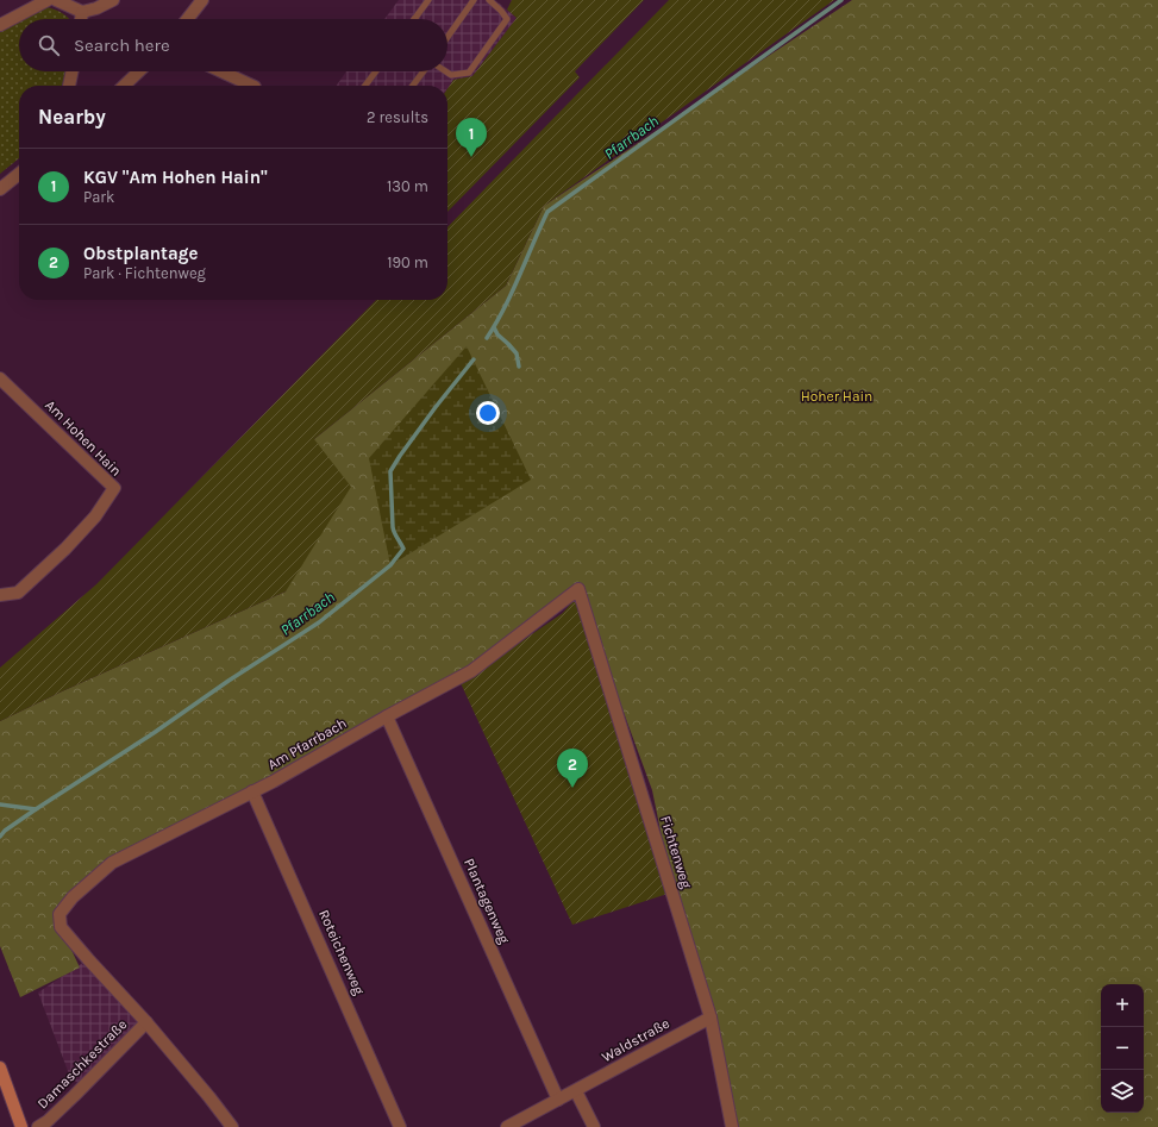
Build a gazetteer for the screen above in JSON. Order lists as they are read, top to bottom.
{
  "streets": {
    "street": [
      "Am Hohen Hain",
      "Am Pfarrbach",
      "Fichtenweg",
      "Plantagenweg",
      "Roteichenweg",
      "Waldstraße",
      "Damaschkestraße"
    ]
  },
  "crossings": [
    ["Am Pfarrbach", "Fichtenweg"],
    ["Am Pfarrbach", "Plantagenweg"],
    ["Am Pfarrbach", "Roteichenweg"],
    ["Am Pfarrbach", "Damaschkestraße"],
    ["Fichtenweg", "Waldstraße"],
    ["Plantagenweg", "Waldstraße"]
  ],
  "water": ["Pfarrbach"],
  "parks": ["Hoher Hain"],
  "page": {
    "search": "Search here",
    "heading": ["Nearby", "2 results"],
    "pins": ["1", "2"],
    "list": [
      {
        "mark": "1",
        "name": "KGV \"Am Hohen Hain\"",
        "note": "Park",
        "value": "130 m"
      },
      {
        "mark": "2",
        "name": "Obstplantage",
        "note": "Park · Fichtenweg",
        "value": "190 m"
      }
    ],
    "map_buttons": ["+", "−"]
  }
}
